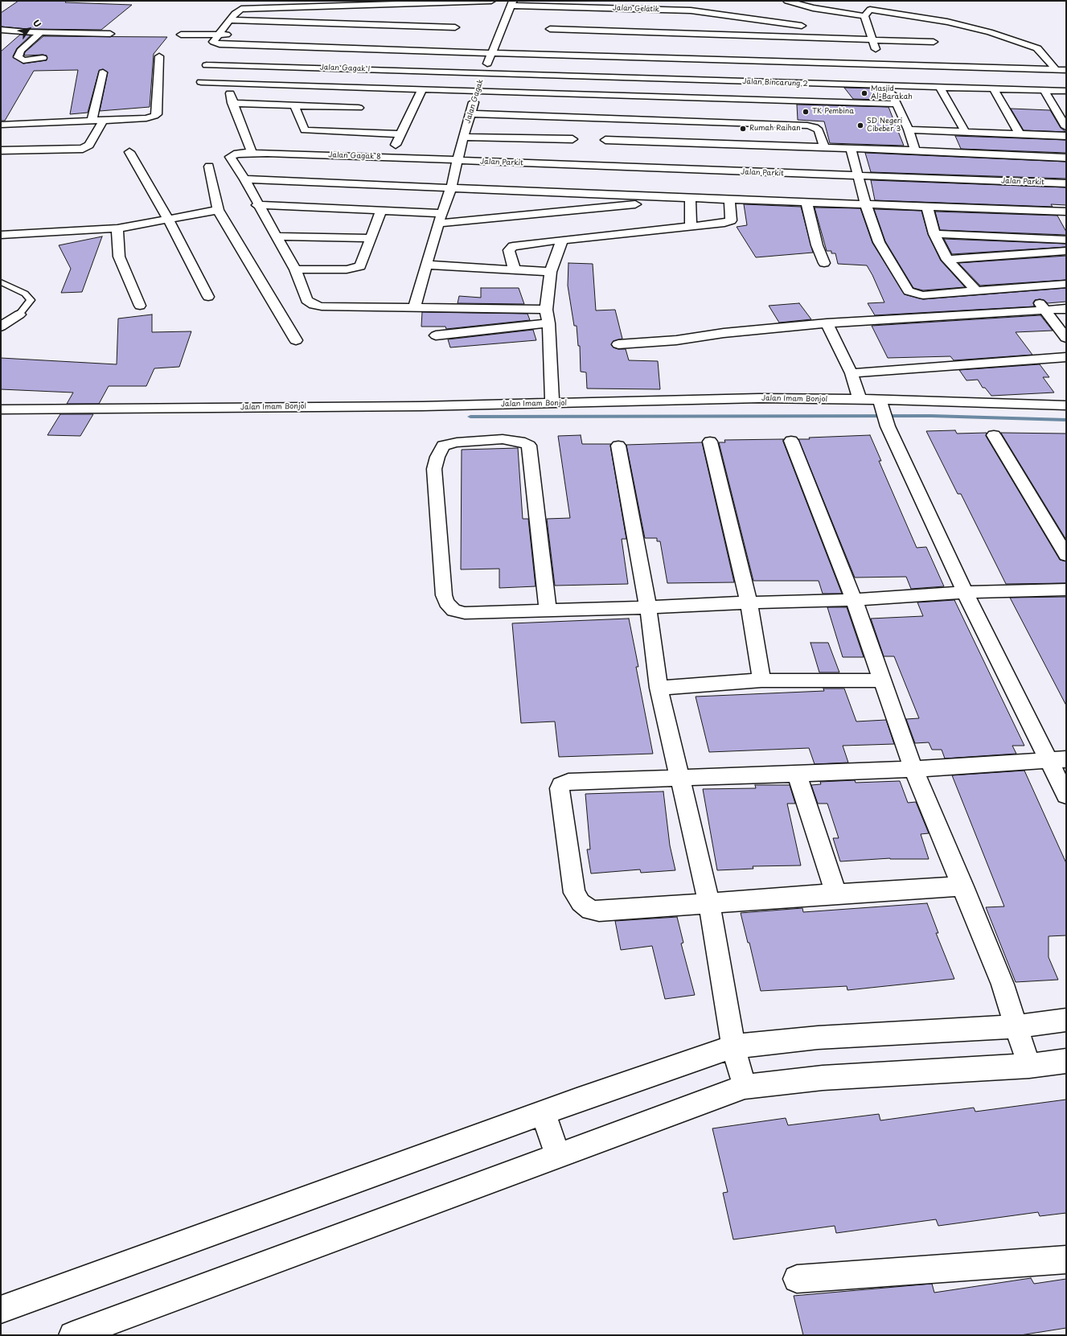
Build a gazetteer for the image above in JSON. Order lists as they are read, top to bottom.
{
  "streets": {
    "street": [
      "Jalan Gelatik",
      "Jalan Gagak I",
      "Jalan Bincarung 2",
      "Jalan Gagak",
      "Jalan Gagak 8",
      "Jalan Parkit",
      "Jalan Imam Bonjol"
    ]
  },
  "crossings": [
    ["Jalan Gagak I", "Jalan Bincarung 2"],
    ["Jalan Gagak I", "Jalan Gagak"],
    ["Jalan Bincarung 2", "Jalan Gagak"],
    ["Jalan Gagak", "Jalan Gagak 8"],
    ["Jalan Gagak", "Jalan Parkit"],
    ["Jalan Gagak 8", "Jalan Parkit"]
  ],
  "places": [
    "Masjid Al-Barakah",
    "TK Pembina",
    "SD Negeri Cibeber 3",
    "Rumah Raihan"
  ],
  "north": "top right"
}
